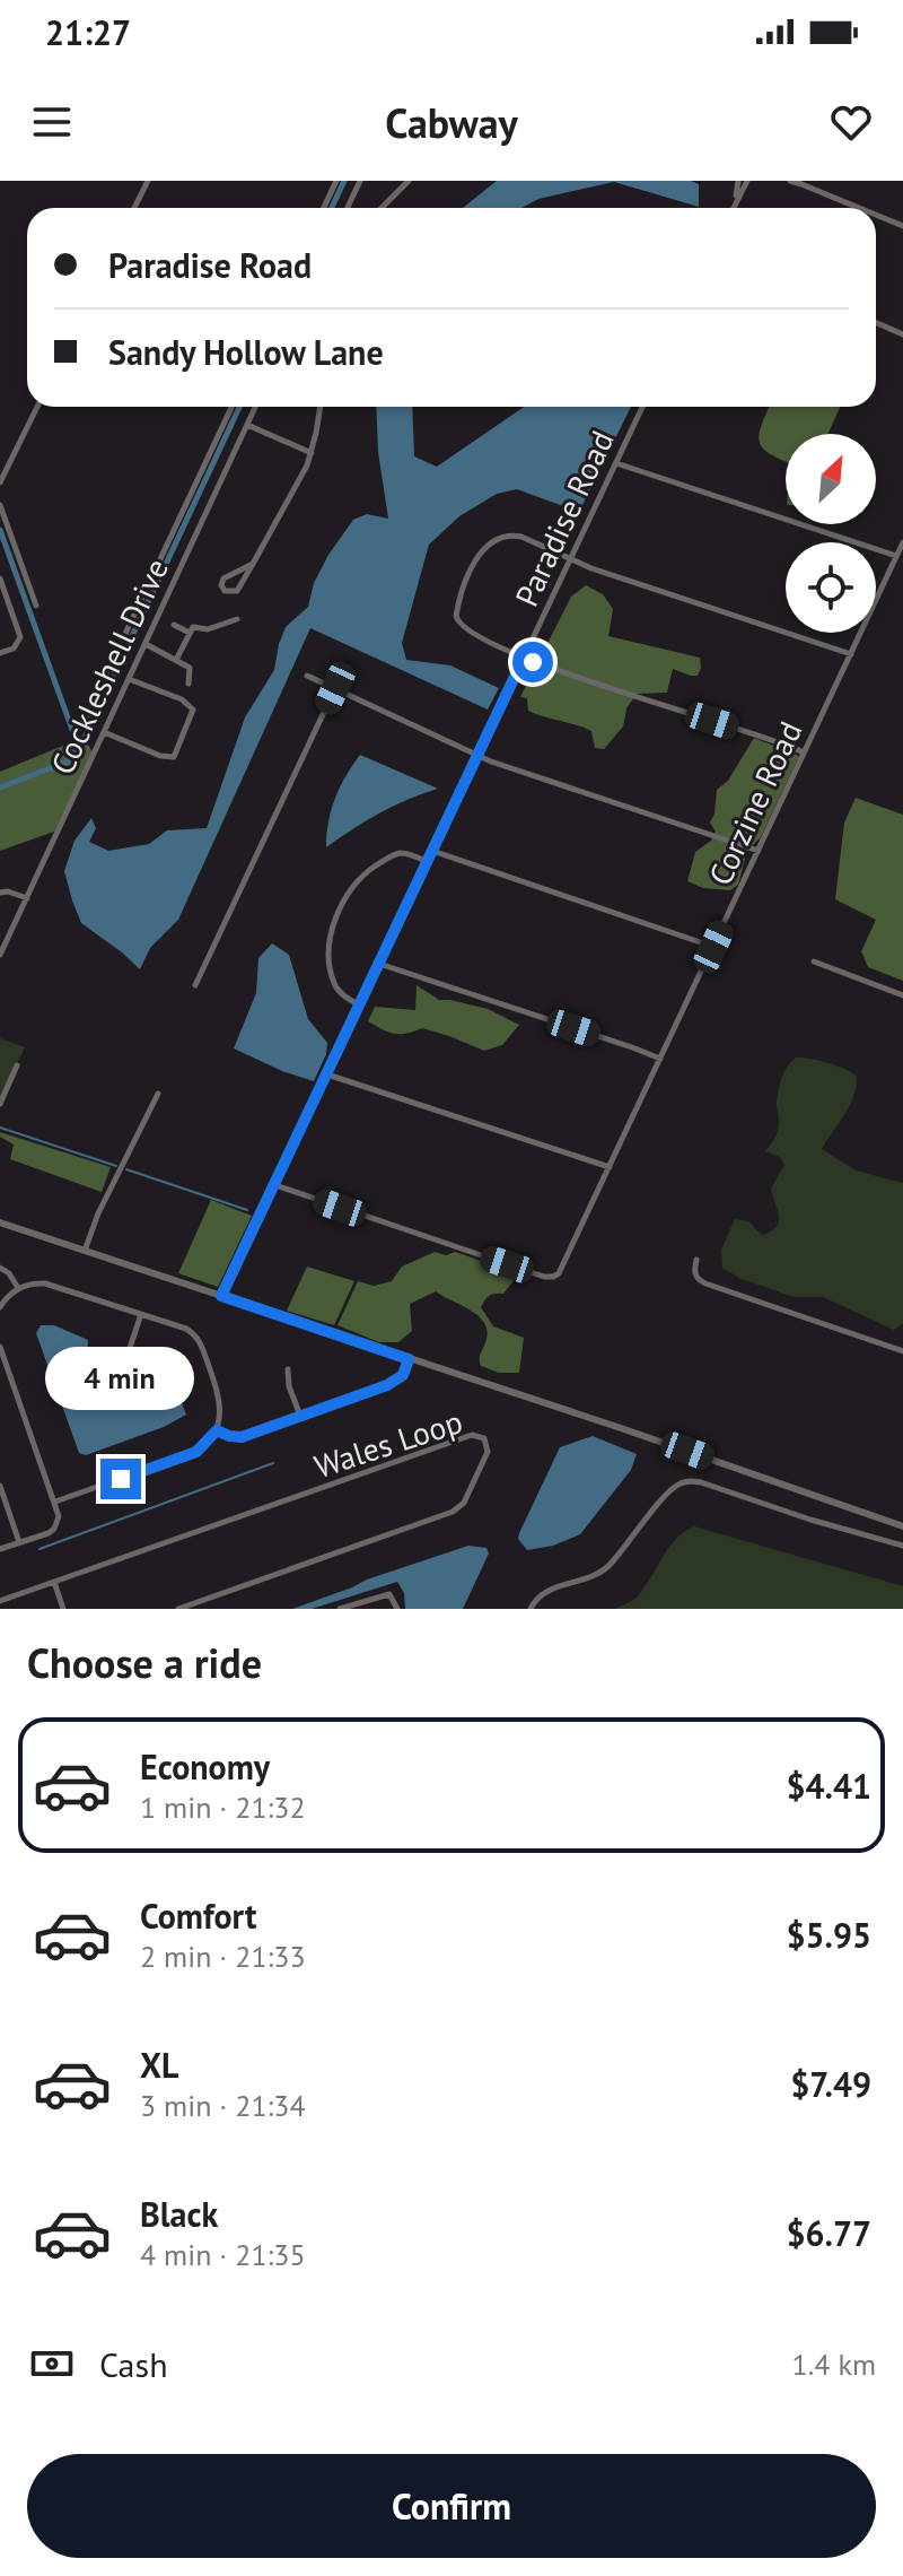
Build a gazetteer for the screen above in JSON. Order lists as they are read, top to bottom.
{
  "streets": {
    "street": [
      "Paradise Road",
      "Cockleshell Drive",
      "Corzine Road",
      "Wales Loop"
    ]
  },
  "crossings": [
    ["Paradise Road", "Corzine Road"]
  ],
  "north": "top right",
  "page": {
    "status": "21:27",
    "header": "Cabway",
    "banner": ["Paradise Road", "Sandy Hollow Lane"],
    "bubble": "4 min",
    "heading": "Choose a ride",
    "list": [
      {
        "name": "Economy",
        "note": "1 min · 21:32",
        "value": "$4.41"
      },
      {
        "name": "Comfort",
        "note": "2 min · 21:33",
        "value": "$5.95"
      },
      {
        "name": "XL",
        "note": "3 min · 21:34",
        "value": "$7.49"
      },
      {
        "name": "Black",
        "note": "4 min · 21:35",
        "value": "$6.77"
      }
    ],
    "pay": ["Cash", "1.4 km"],
    "buttons": "Confirm"
  }
}
